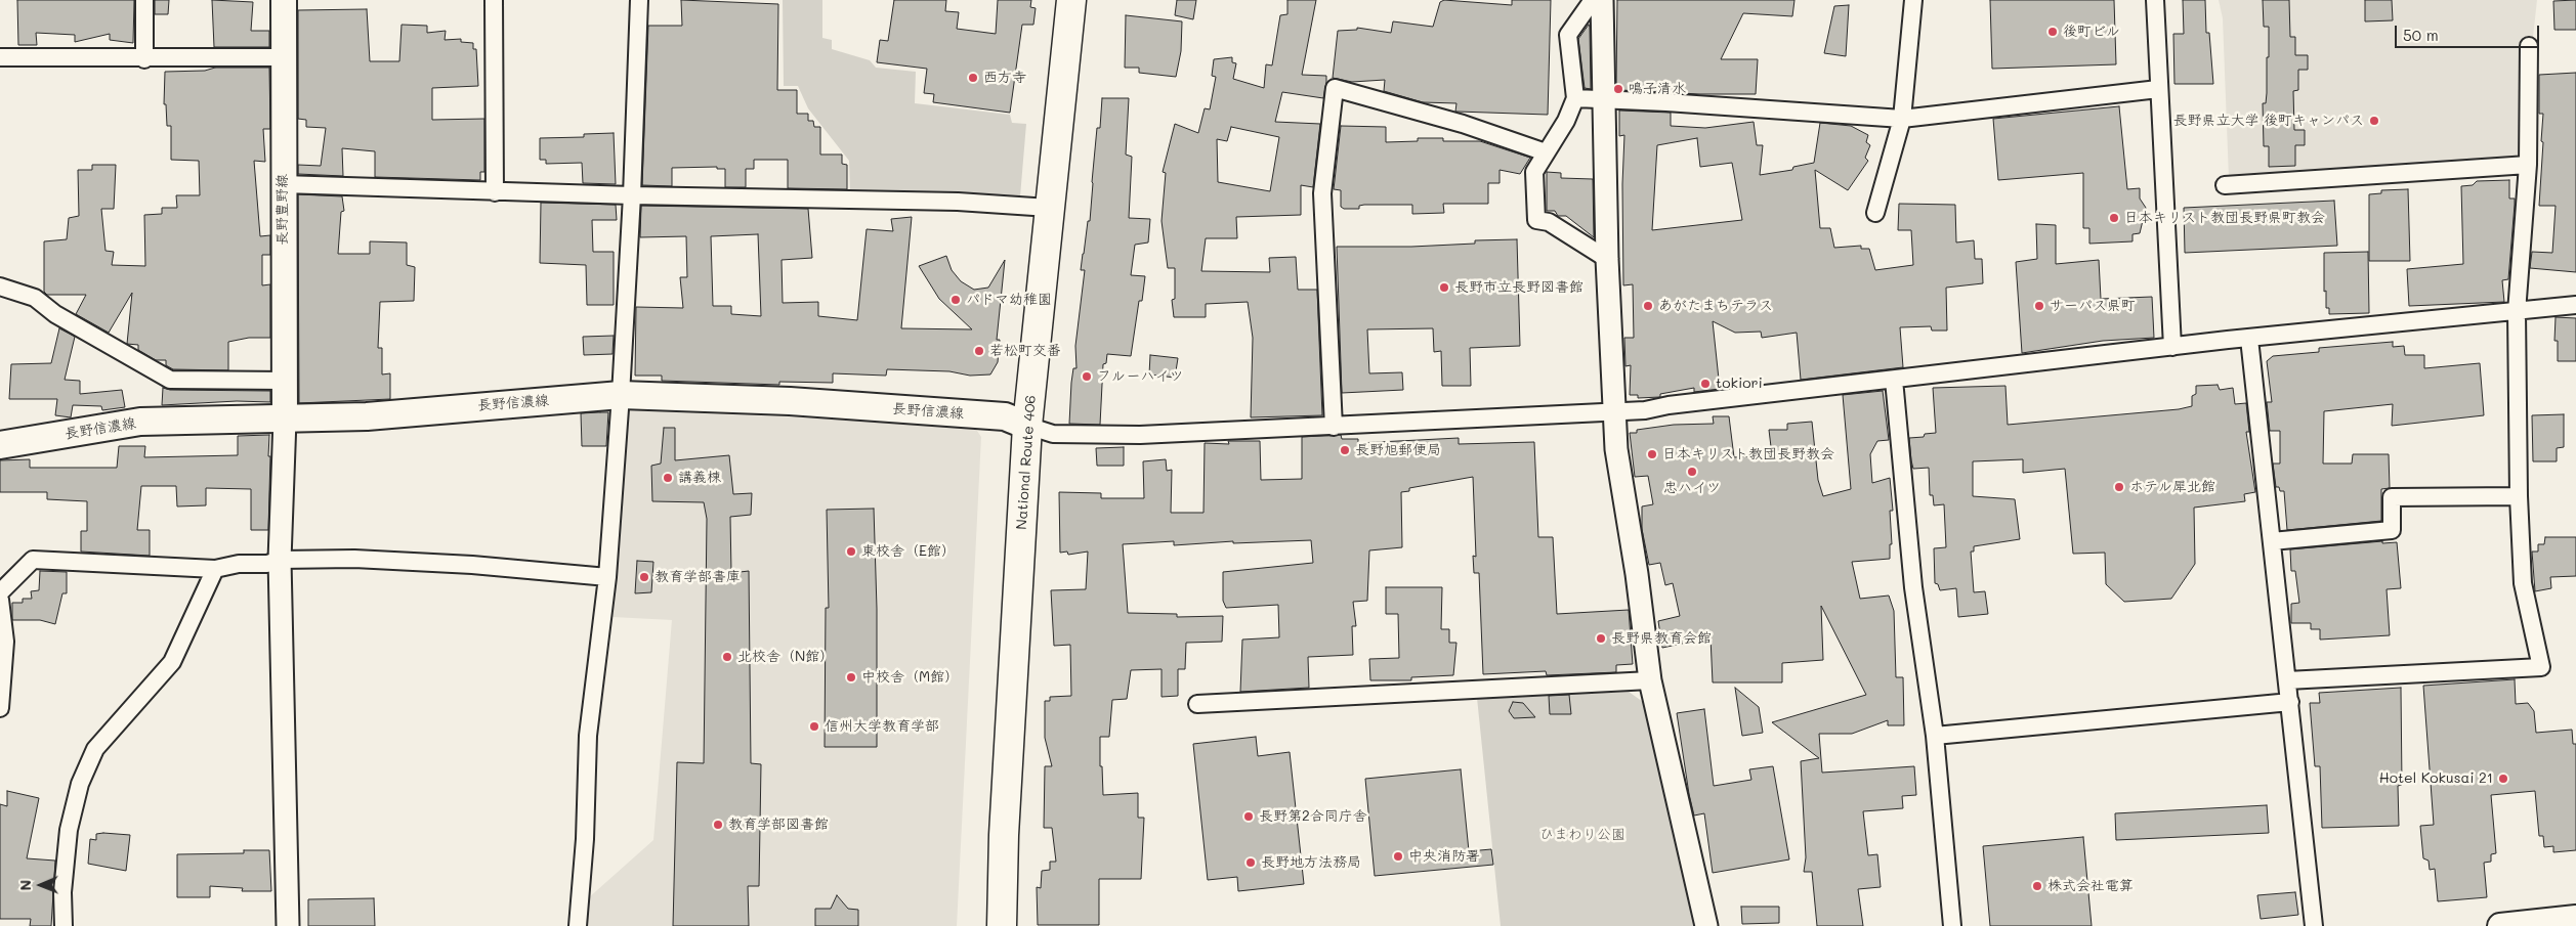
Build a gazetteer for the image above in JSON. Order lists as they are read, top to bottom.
{
  "streets": {
    "highway": ["National Route 406"],
    "main road": ["長野豊野線", "長野信濃線"]
  },
  "crossings": [
    ["長野豊野線", "長野信濃線"],
    ["長野信濃線", "National Route 406"]
  ],
  "parks": ["ひまわり公園"],
  "places": [
    "後町ビル",
    "西方寺",
    "鳴子清水",
    "長野県立大学 後町キャンパス",
    "日本キリスト教団長野県町教会",
    "長野市立長野図書館",
    "パドマ幼稚園",
    "あがたまちテラス",
    "サーパス県町",
    "若松町交番",
    "フルーハイツ",
    "tokiori",
    "長野旭郵便局",
    "日本キリスト教団長野教会",
    "忠ハイツ",
    "講義棟",
    "ホテル犀北館",
    "東校舎（E館）",
    "教育学部書庫",
    "長野県教育会館",
    "北校舎（N館）",
    "中校舎（M館）",
    "信州大学教育学部",
    "Hotel Kokusai 21",
    "長野第2合同庁舎",
    "教育学部図書館",
    "中央消防署",
    "長野地方法務局",
    "株式会社電算"
  ],
  "scale_bar": "50 m",
  "north": "left"
}
